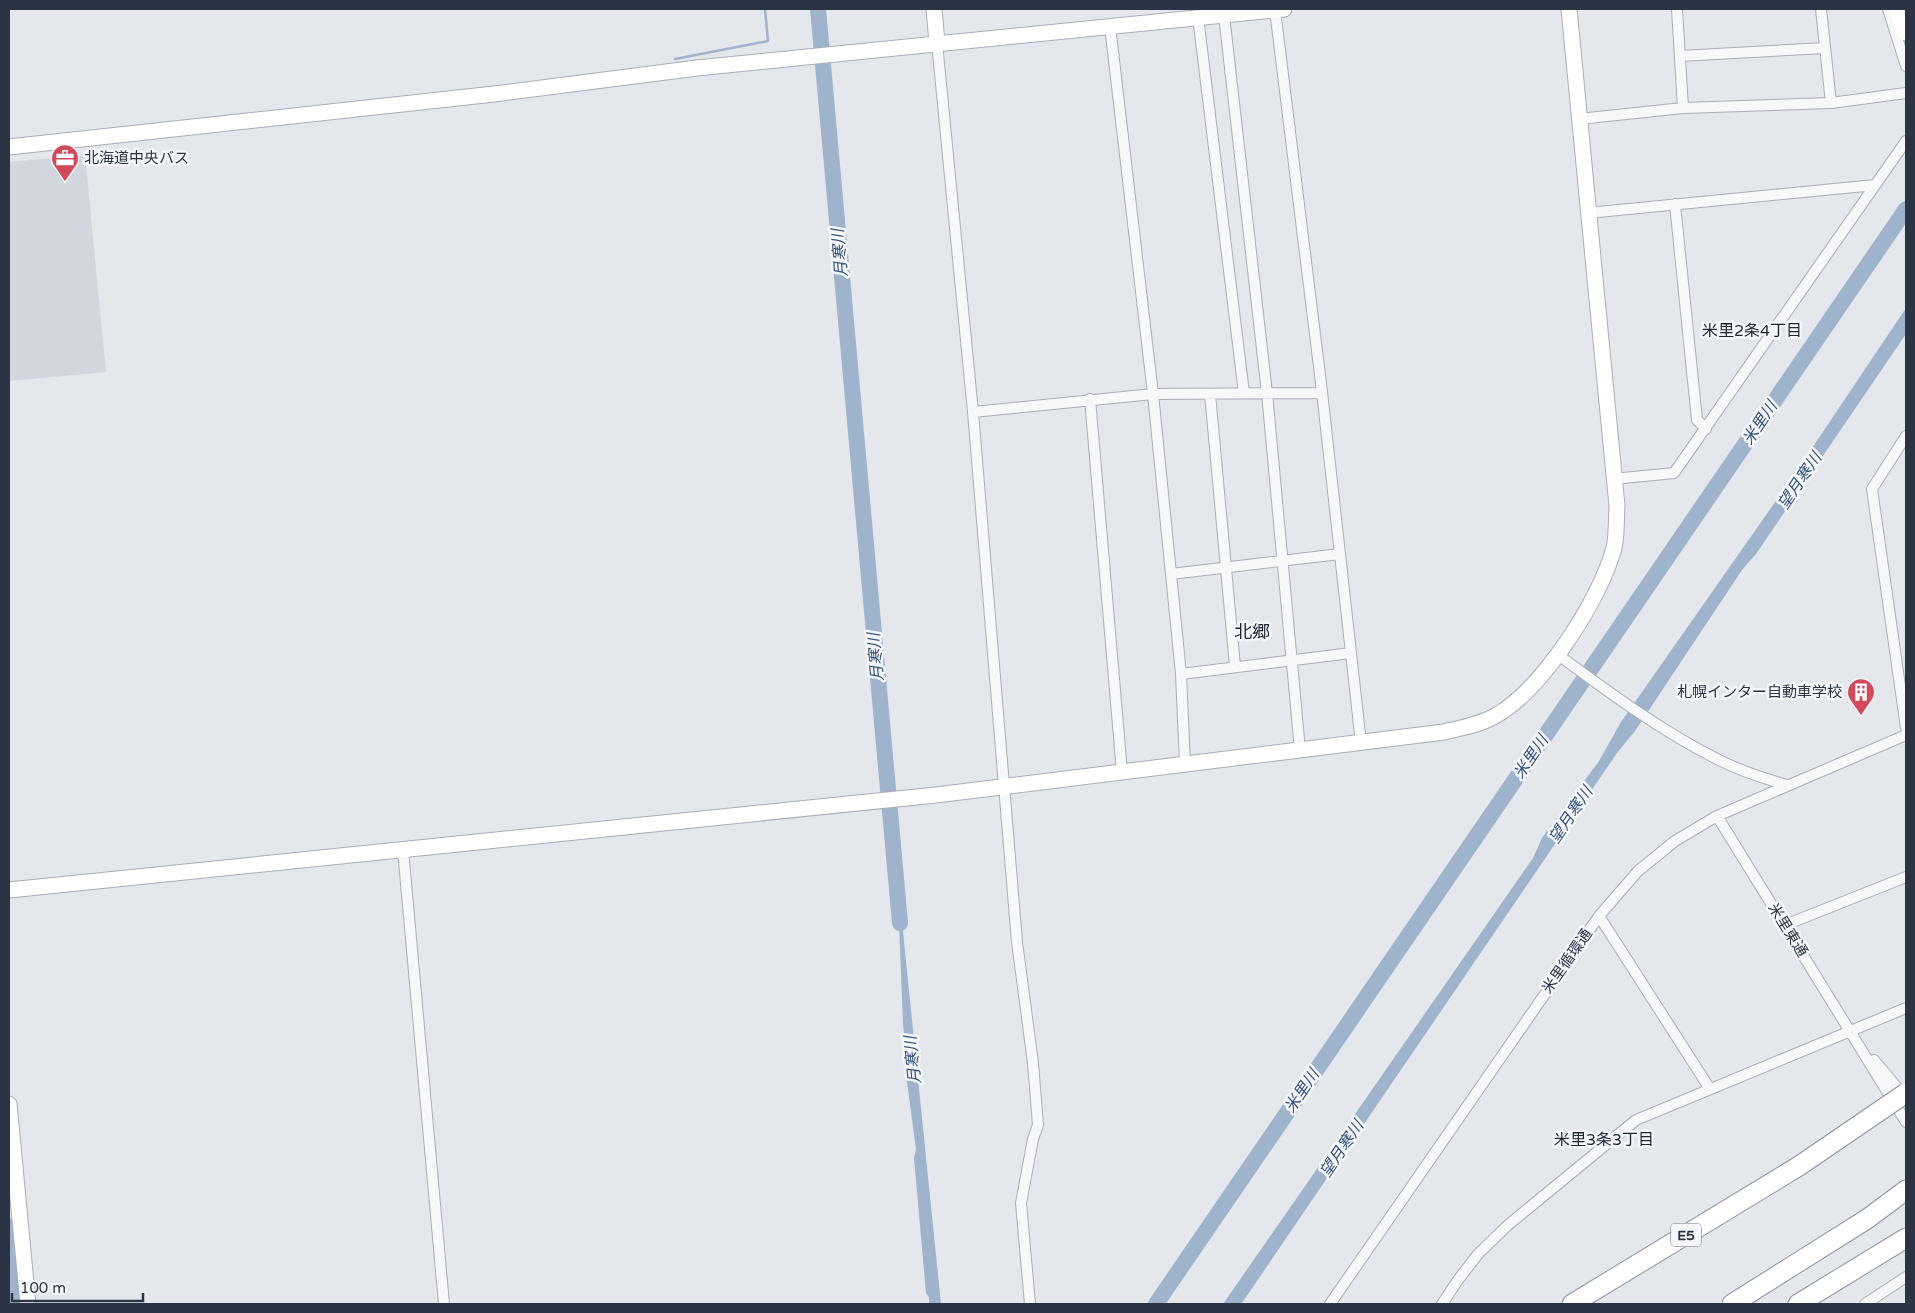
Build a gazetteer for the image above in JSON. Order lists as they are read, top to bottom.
{
  "streets": {
    "highway": ["E5"],
    "street": ["米里東通", "米里循環通"]
  },
  "crossings": [
    ["米里東通", "米里循環通"]
  ],
  "districts": ["米里2条4丁目", "北郷", "米里3条3丁目"],
  "water": ["月寒川", "米里川", "望月寒川"],
  "places": {
    "office": ["北海道中央バス"],
    "building": ["札幌インター自動車学校"]
  },
  "scale_bar": "100 m"
}
